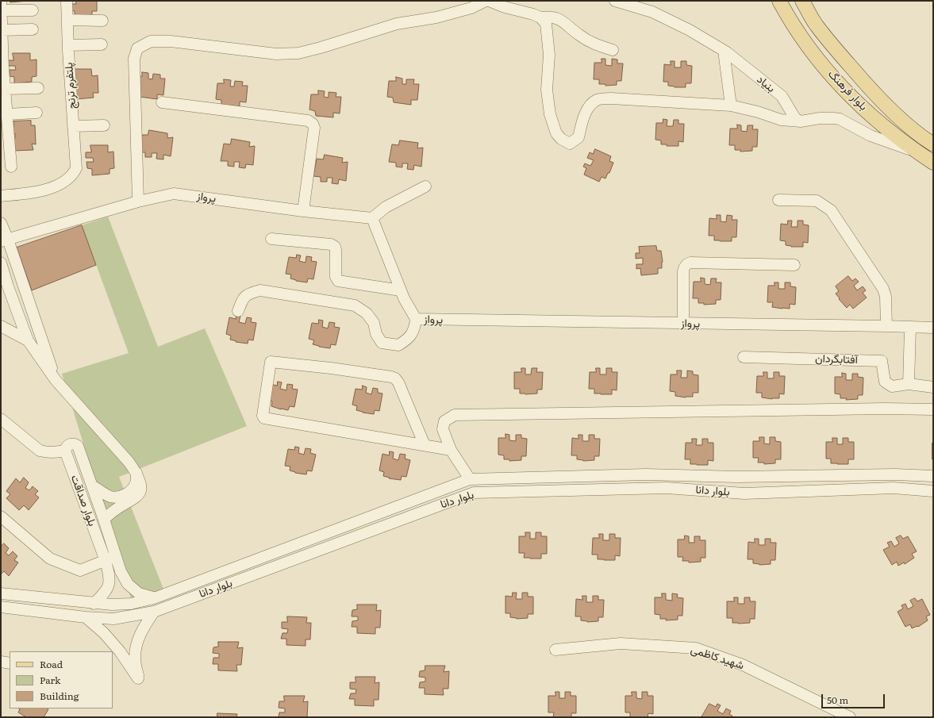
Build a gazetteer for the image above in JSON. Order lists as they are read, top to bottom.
{
  "streets": {
    "main road": ["بلوار فرهنگ"],
    "street": [
      "بنیاد",
      "پلتفرم ترنج",
      "پرواز",
      "آفتابگردان",
      "بلوار دانا",
      "بلوار صداقت",
      "شهید کاظمی"
    ]
  },
  "crossings": [
    ["پرواز", "بلوار صداقت"],
    ["بلوار دانا", "بلوار صداقت"]
  ],
  "legend": ["Road", "Park", "Building"],
  "scale_bar": "50 m"
}
